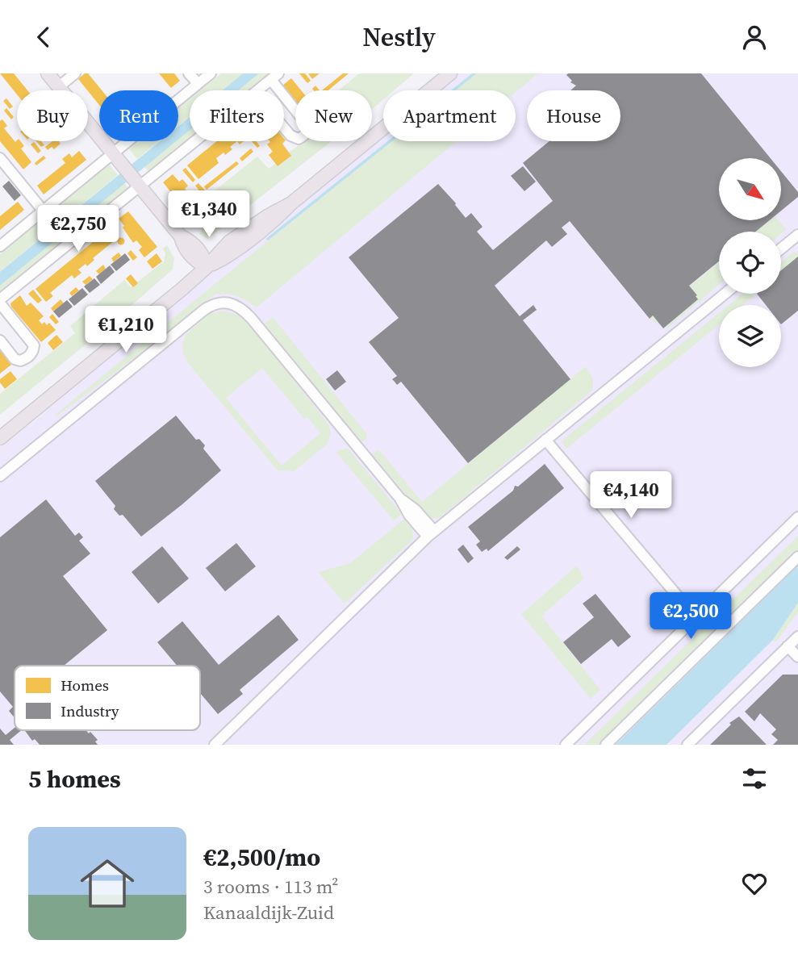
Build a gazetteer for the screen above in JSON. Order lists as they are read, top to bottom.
{
  "legend": ["Homes", "Industry"],
  "north": "bottom right",
  "page": {
    "header": "Nestly",
    "chip": [
      "Buy",
      "Rent",
      "Filters",
      "New",
      "Apartment",
      "House"
    ],
    "price": [
      "€1,340",
      "€2,750",
      "€1,210",
      "€4,140",
      "€2,500"
    ],
    "heading": "5 homes",
    "list": [
      {
        "name": "€2,500/mo",
        "note": "3 rooms · 113 m² · Kanaaldijk-Zuid"
      }
    ]
  }
}
